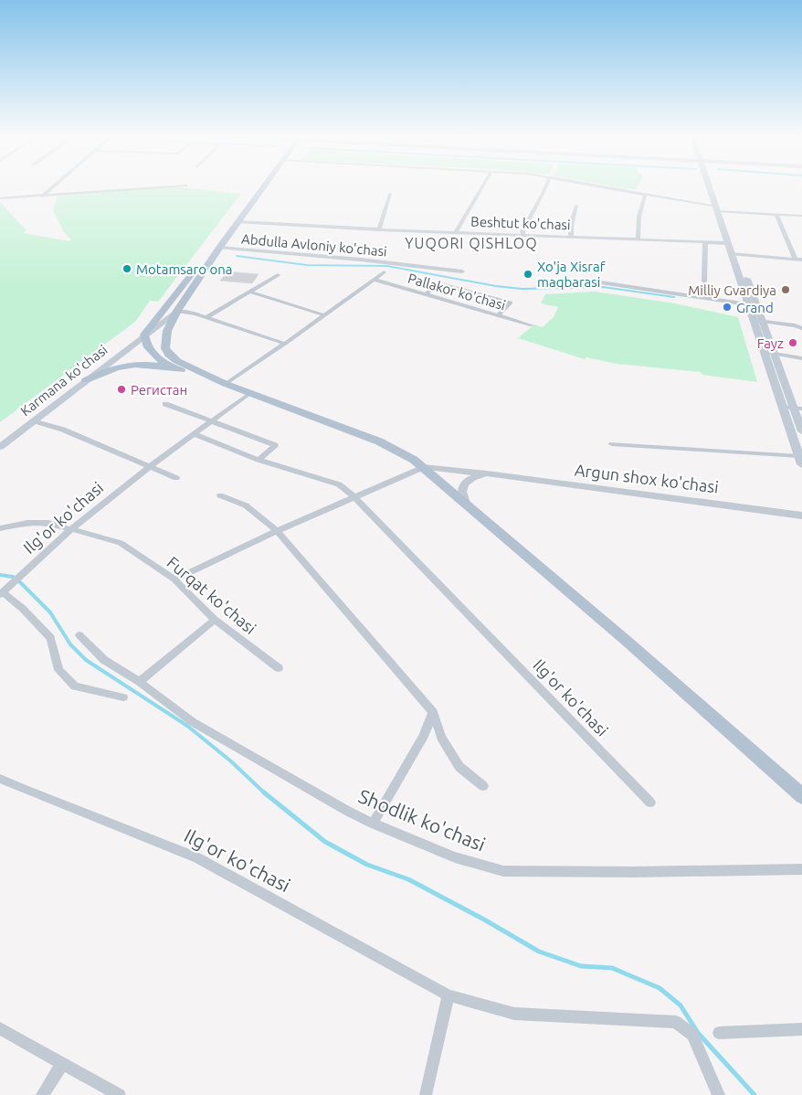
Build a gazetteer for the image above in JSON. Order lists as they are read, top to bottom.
{
  "streets": {
    "main road": ["Karmana ko'chasi"],
    "street": [
      "Beshtut ko'chasi",
      "Abdulla Avloniy ko'chasi",
      "Pallakor ko'chasi",
      "Argun shox ko'chasi",
      "Ilg'or ko'chasi",
      "Furqat ko'chasi",
      "Shodlik ko'chasi"
    ]
  },
  "crossings": [
    ["Ilg'or ko'chasi", "Furqat ko'chasi"]
  ],
  "districts": ["YUQORI QISHLOQ"],
  "places": [
    "Motamsaro ona",
    "Xo'ja Xisraf maqbarasi",
    "Milliy Gvardiya",
    "Grand",
    "Fayz",
    "Регистан"
  ]
}
